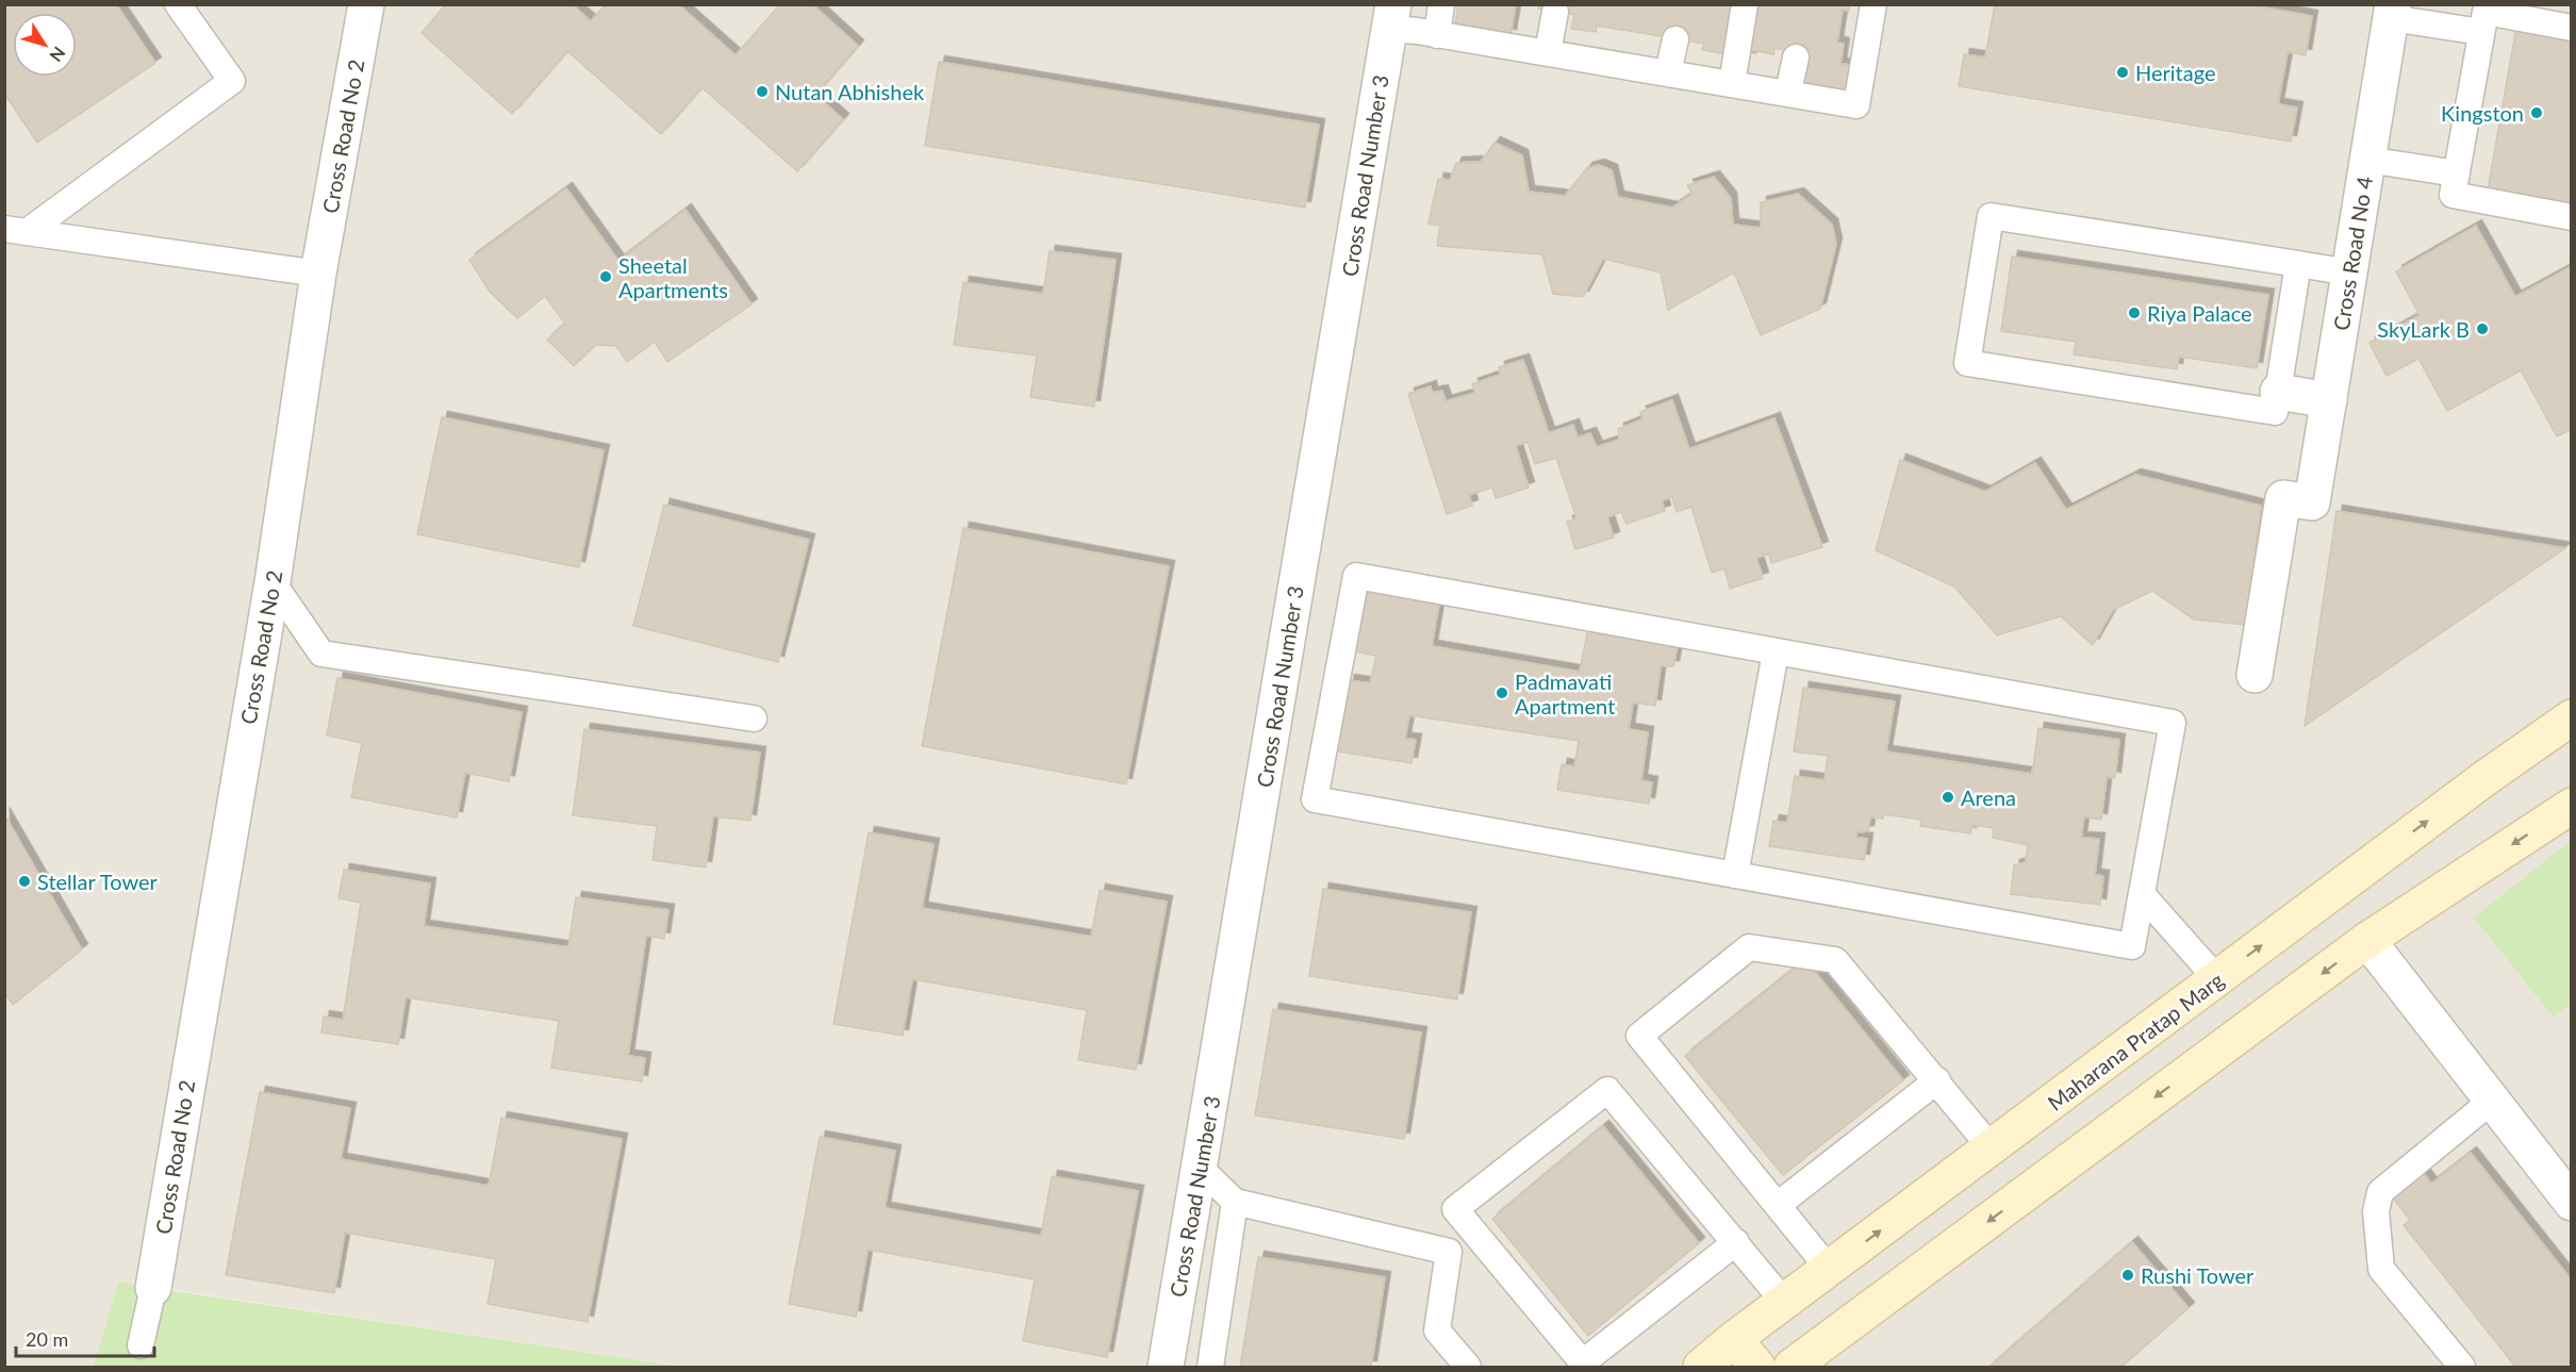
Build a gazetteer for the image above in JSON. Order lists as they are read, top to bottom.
{
  "streets": {
    "main road": ["Maharana Pratap Marg"],
    "street": ["Cross Road No 2", "Cross Road Number 3", "Cross Road No 4"]
  },
  "places": [
    "Heritage",
    "Nutan Abhishek",
    "Kingston",
    "Sheetal Apartments",
    "Riya Palace",
    "SkyLark B",
    "Padmavati Apartment",
    "Arena",
    "Stellar Tower",
    "Rushi Tower"
  ],
  "scale_bar": "20 m",
  "north": "bottom right"
}
